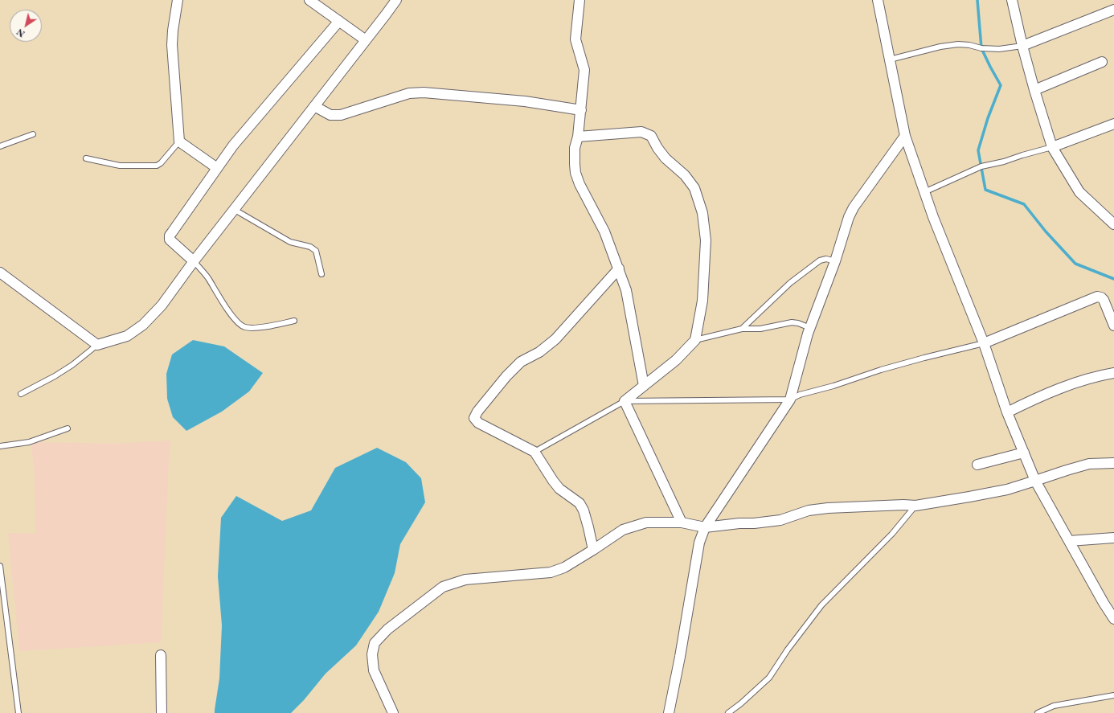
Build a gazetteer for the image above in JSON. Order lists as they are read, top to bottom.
{
  "north": "bottom left"
}
